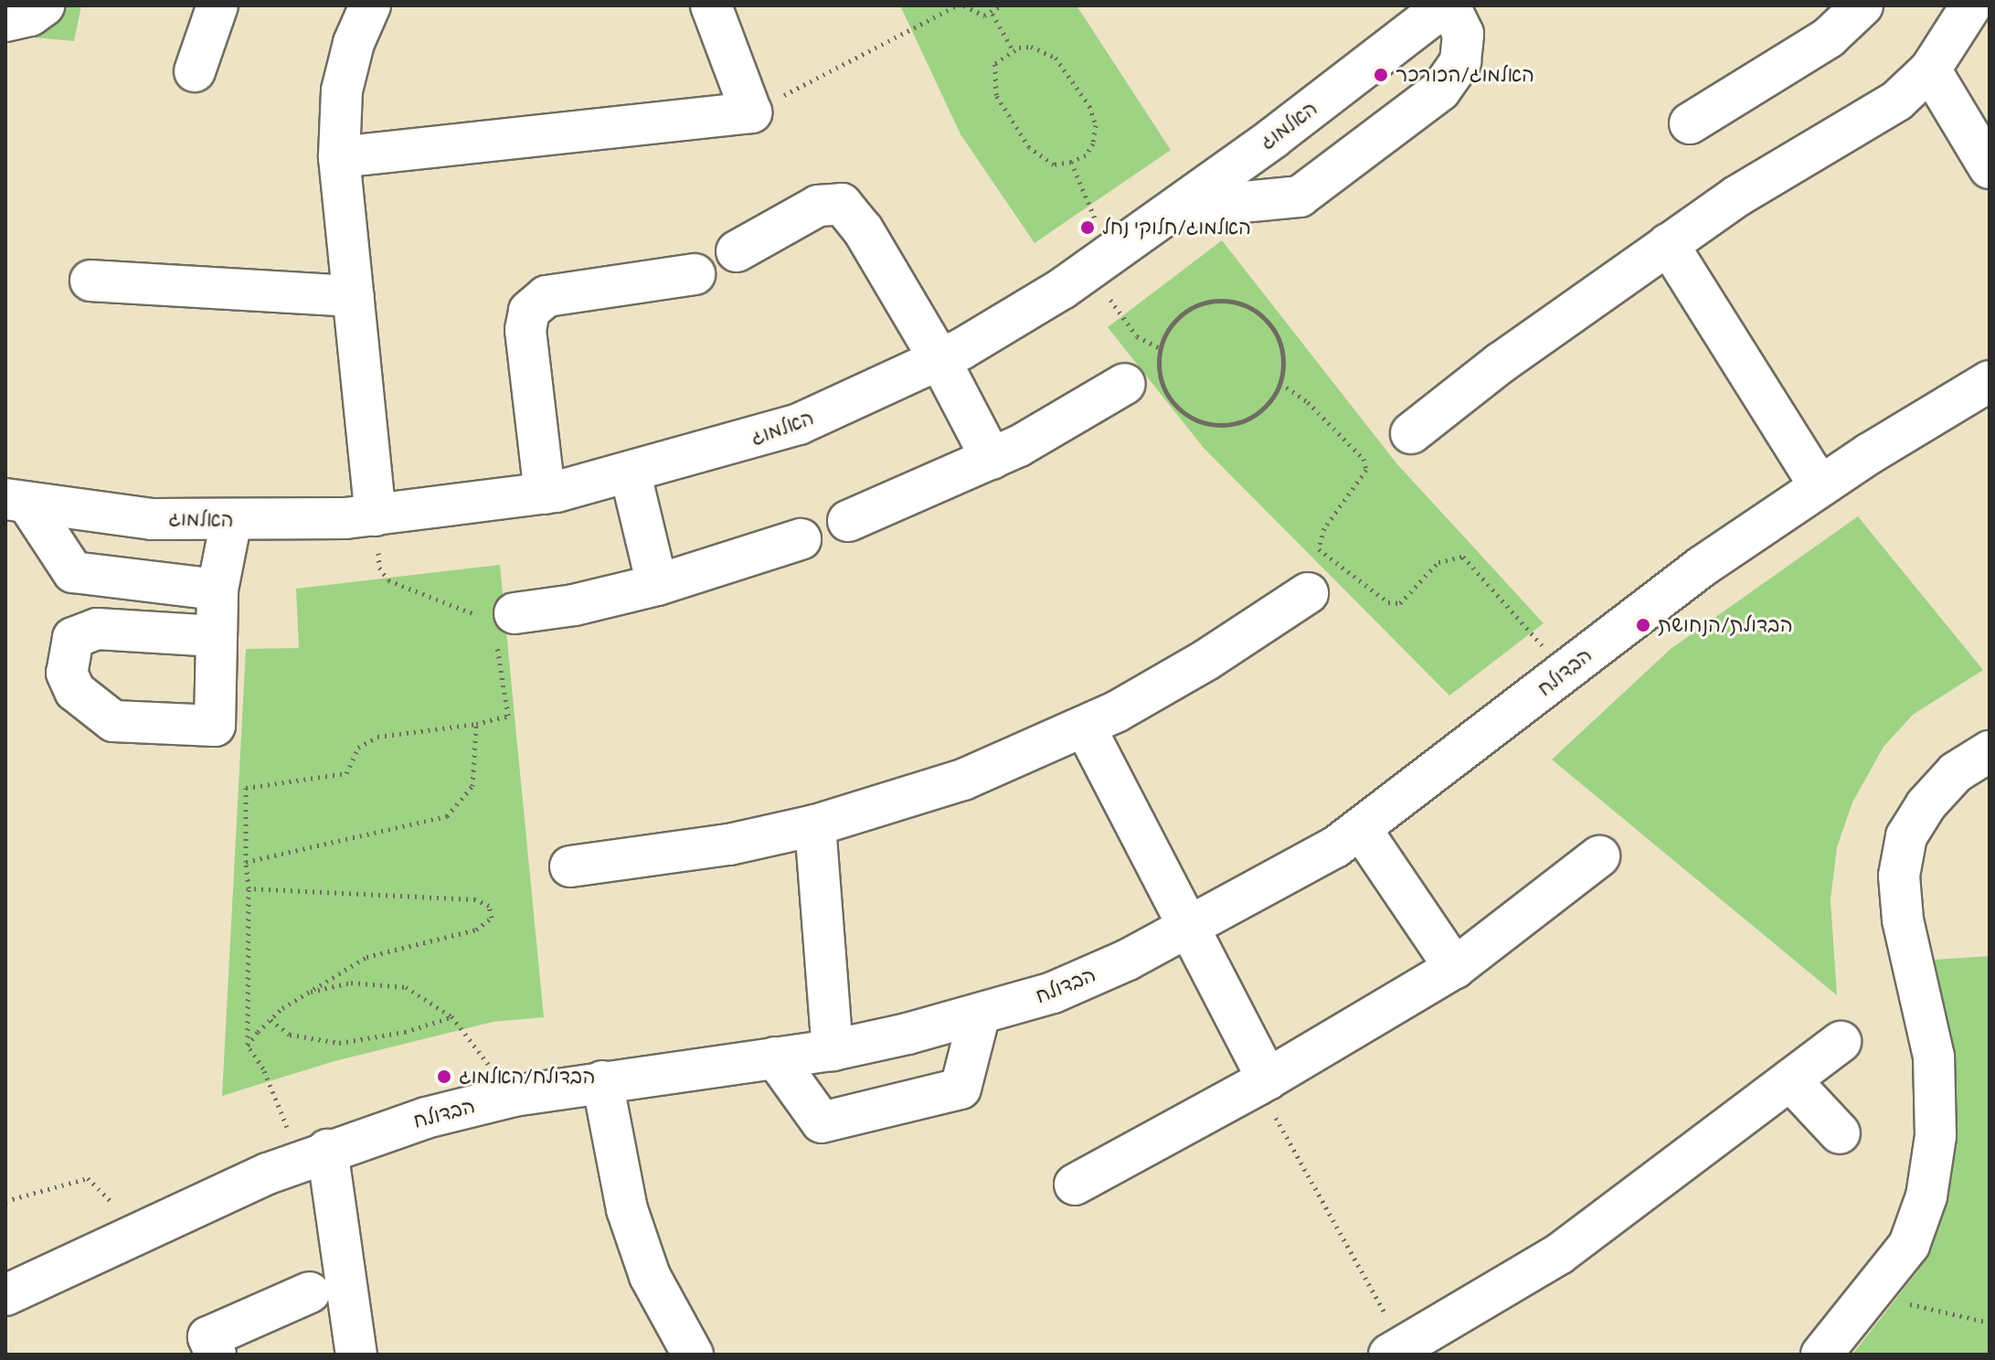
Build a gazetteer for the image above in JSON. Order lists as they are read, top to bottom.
{
  "streets": {
    "street": ["האלמוג", "הבדולח"]
  },
  "places": [
    "האלמוג/הכורכר",
    "האלמוג/חלוקי נחל",
    "הבדולת/הנחושת",
    "הבדולח/האלמוג"
  ]
}
